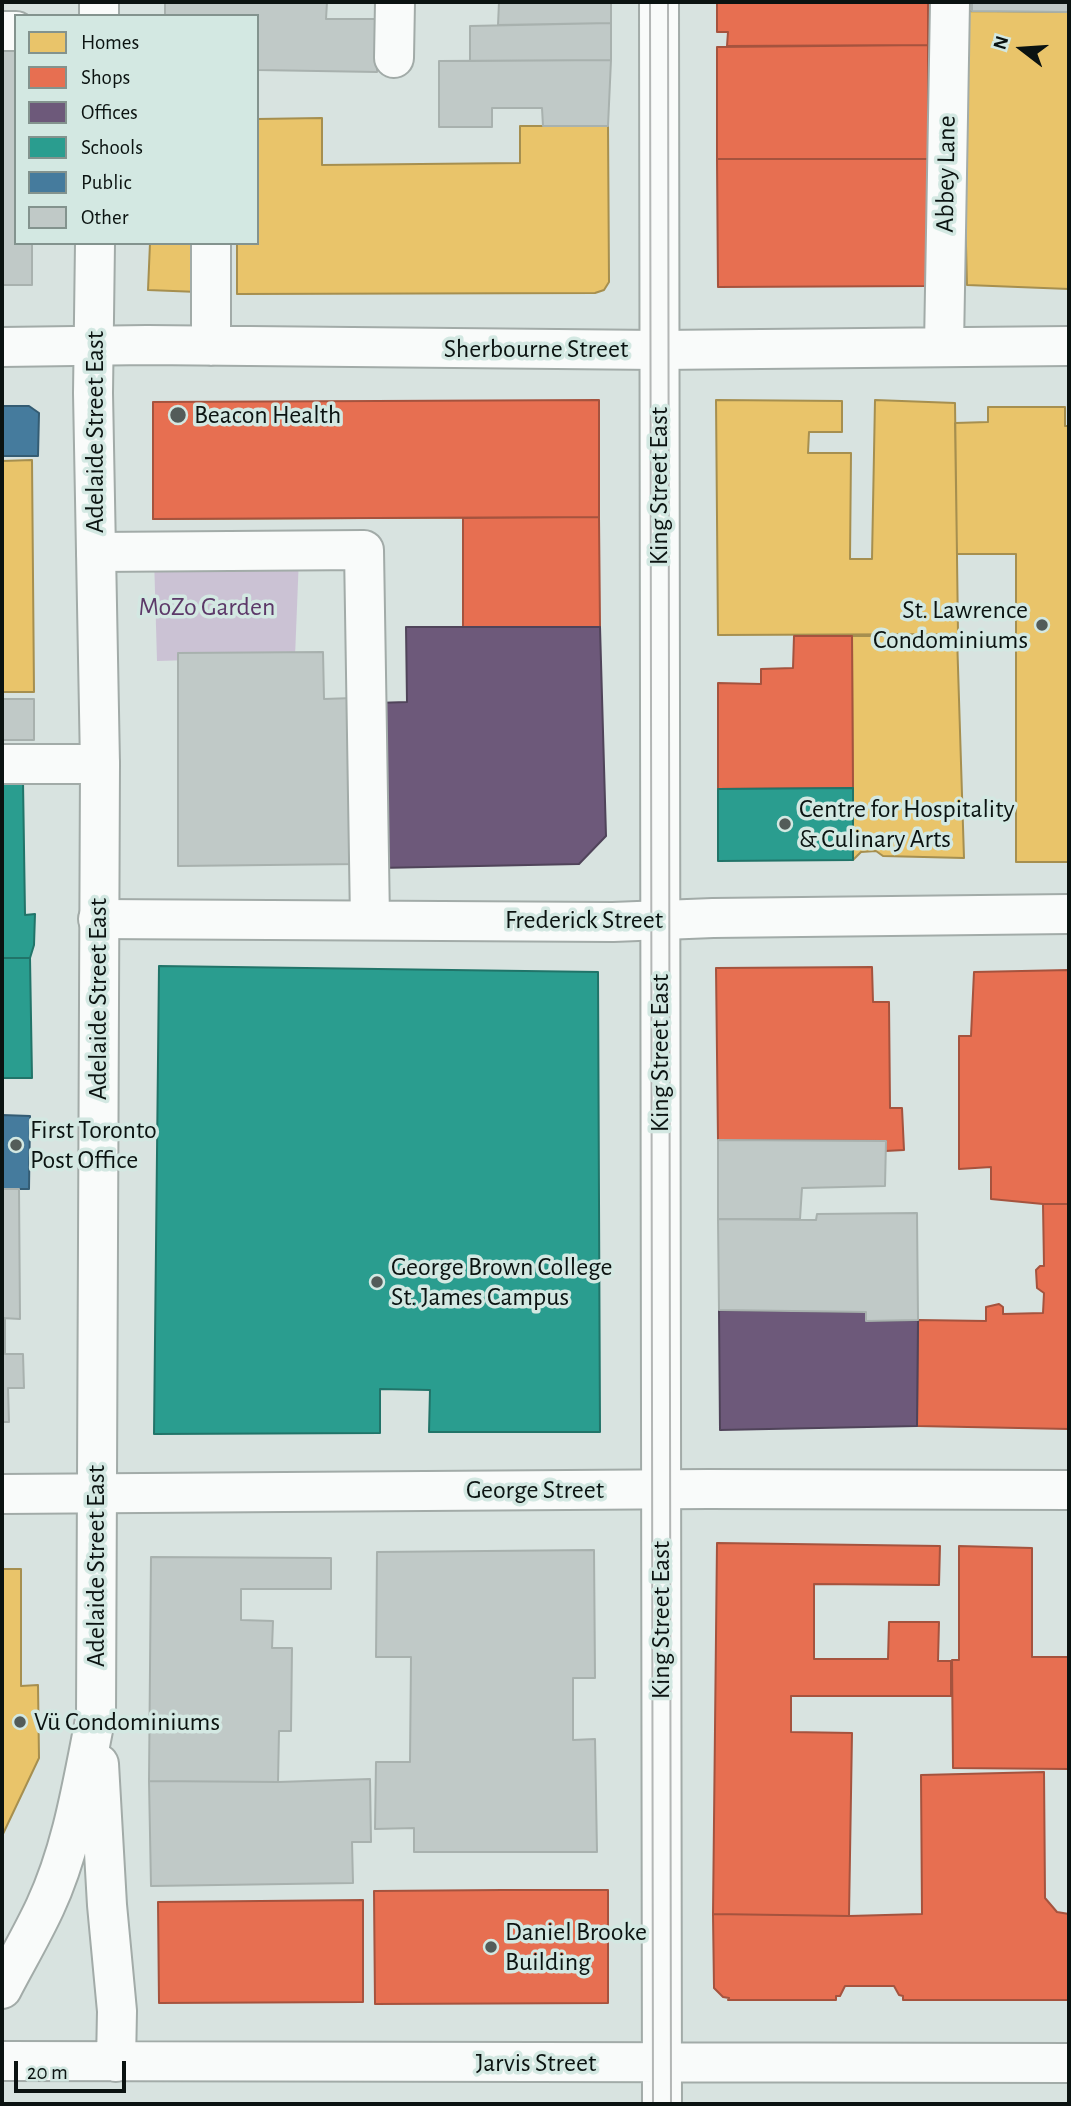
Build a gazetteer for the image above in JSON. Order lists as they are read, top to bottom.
{
  "streets": {
    "main road": [
      "Abbey Lane",
      "Sherbourne Street",
      "Adelaide Street East",
      "King Street East",
      "Frederick Street",
      "George Street",
      "Jarvis Street"
    ]
  },
  "crossings": [
    ["Abbey Lane", "Sherbourne Street"],
    ["Sherbourne Street", "Adelaide Street East"],
    ["Sherbourne Street", "King Street East"],
    ["Adelaide Street East", "Frederick Street"],
    ["Adelaide Street East", "George Street"],
    ["King Street East", "Frederick Street"],
    ["King Street East", "George Street"],
    ["King Street East", "Jarvis Street"]
  ],
  "parks": ["MoZo Garden"],
  "places": [
    "Beacon Health",
    "St. Lawrence Condominiums",
    "Centre for Hospitality & Culinary Arts",
    "First Toronto Post Office",
    "George Brown College St. James Campus",
    "Vü Condominiums",
    "Daniel Brooke Building"
  ],
  "legend": [
    "Homes",
    "Shops",
    "Offices",
    "Schools",
    "Public",
    "Other"
  ],
  "scale_bar": "20 m",
  "north": "left"
}
